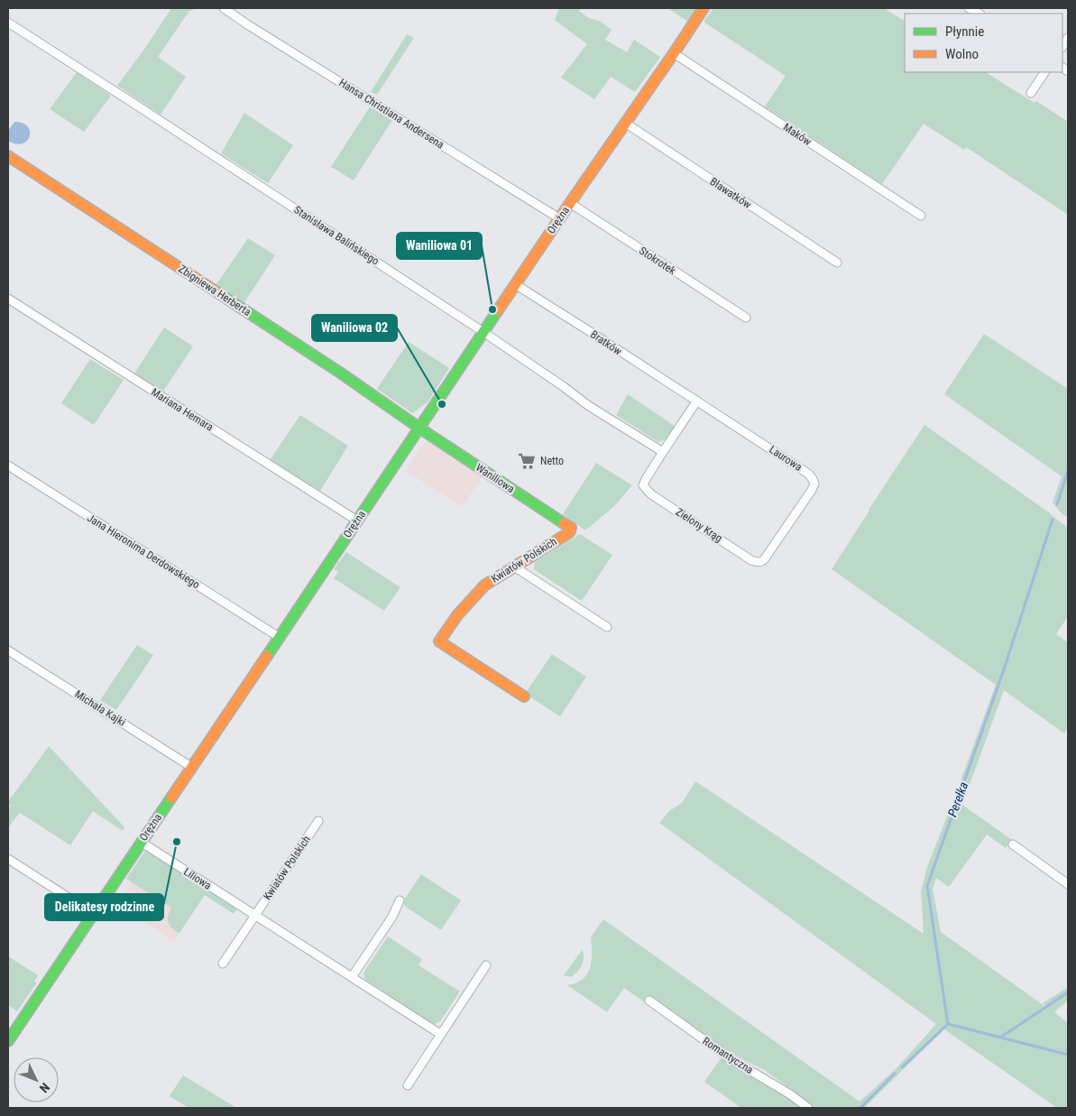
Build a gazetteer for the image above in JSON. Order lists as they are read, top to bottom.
{
  "streets": {
    "street": [
      "Hansa Christiana Andersena",
      "Maków",
      "Bławatków",
      "Orężna",
      "Stanisława Balińskiego",
      "Stokrotek",
      "Zbigniewa Herberta",
      "Bratków",
      "Mariana Hemara",
      "Laurowa",
      "Waniliowa",
      "Zielony Krąg",
      "Jana Hieronima Derdowskiego",
      "Kwiatów Polskich",
      "Michała Kajki",
      "Liliowa",
      "Romantyczna"
    ]
  },
  "crossings": [
    ["Hansa Christiana Andersena", "Orężna"],
    ["Maków", "Orężna"],
    ["Bławatków", "Orężna"],
    ["Orężna", "Stanisława Balińskiego"],
    ["Orężna", "Stokrotek"],
    ["Orężna", "Zbigniewa Herberta"],
    ["Orężna", "Bratków"],
    ["Orężna", "Mariana Hemara"],
    ["Orężna", "Waniliowa"],
    ["Orężna", "Jana Hieronima Derdowskiego"],
    ["Orężna", "Michała Kajki"],
    ["Orężna", "Liliowa"],
    ["Stanisława Balińskiego", "Zielony Krąg"],
    ["Zbigniewa Herberta", "Waniliowa"],
    ["Bratków", "Laurowa"],
    ["Laurowa", "Zielony Krąg"],
    ["Waniliowa", "Kwiatów Polskich"],
    ["Kwiatów Polskich", "Liliowa"]
  ],
  "water": ["Perełka"],
  "places": {
    "other": ["Waniliowa 01", "Waniliowa 02", "Delikatesy rodzinne"],
    "supermarket": ["Netto"]
  },
  "legend": ["Płynnie", "Wolno"],
  "north": "bottom right"
}
